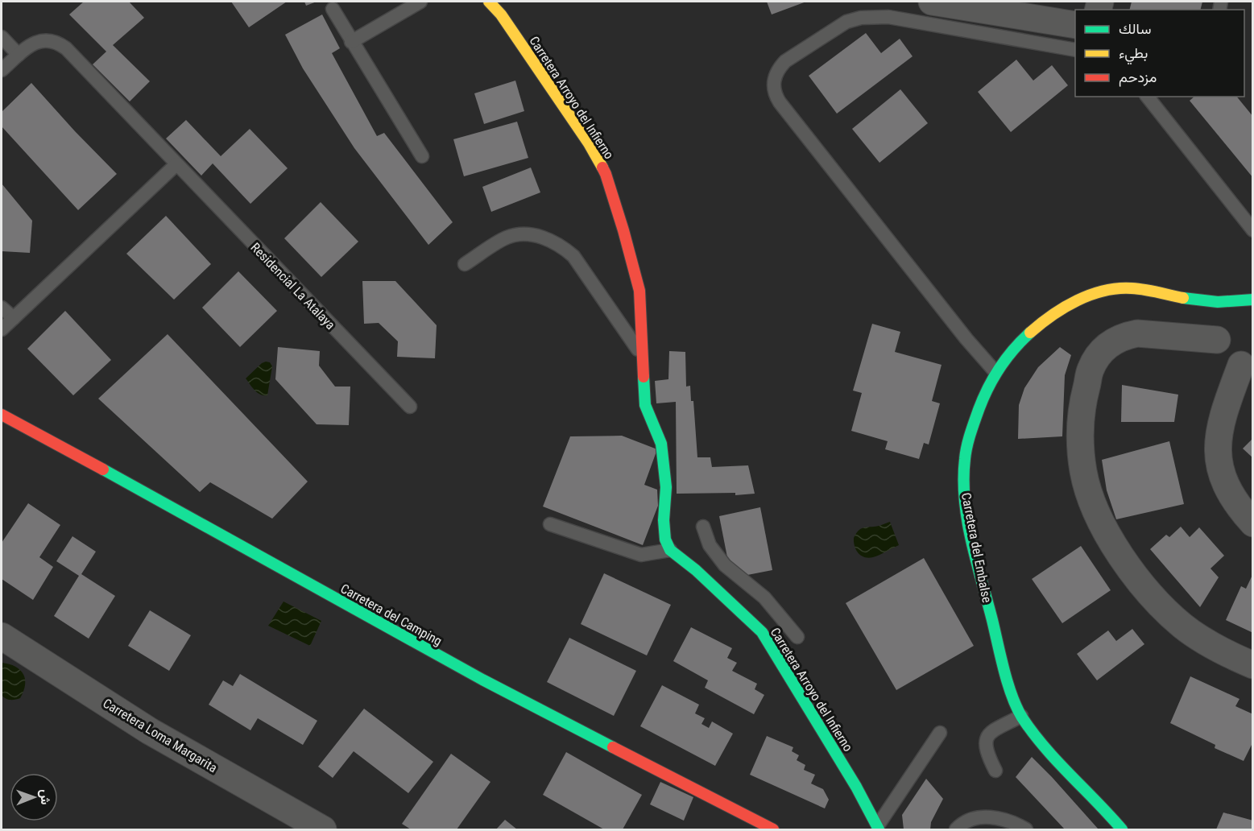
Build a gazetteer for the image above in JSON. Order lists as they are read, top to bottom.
{
  "streets": {
    "street": [
      "Carretera Arroyo del Infierno",
      "Carretera del Embalse",
      "Carretera del Camping",
      "Carretera Loma Margarita"
    ],
    "lane": ["Residencial La Atalaya"]
  },
  "legend": ["سالك", "بطيء", "مزدحم"],
  "north": "right"
}
